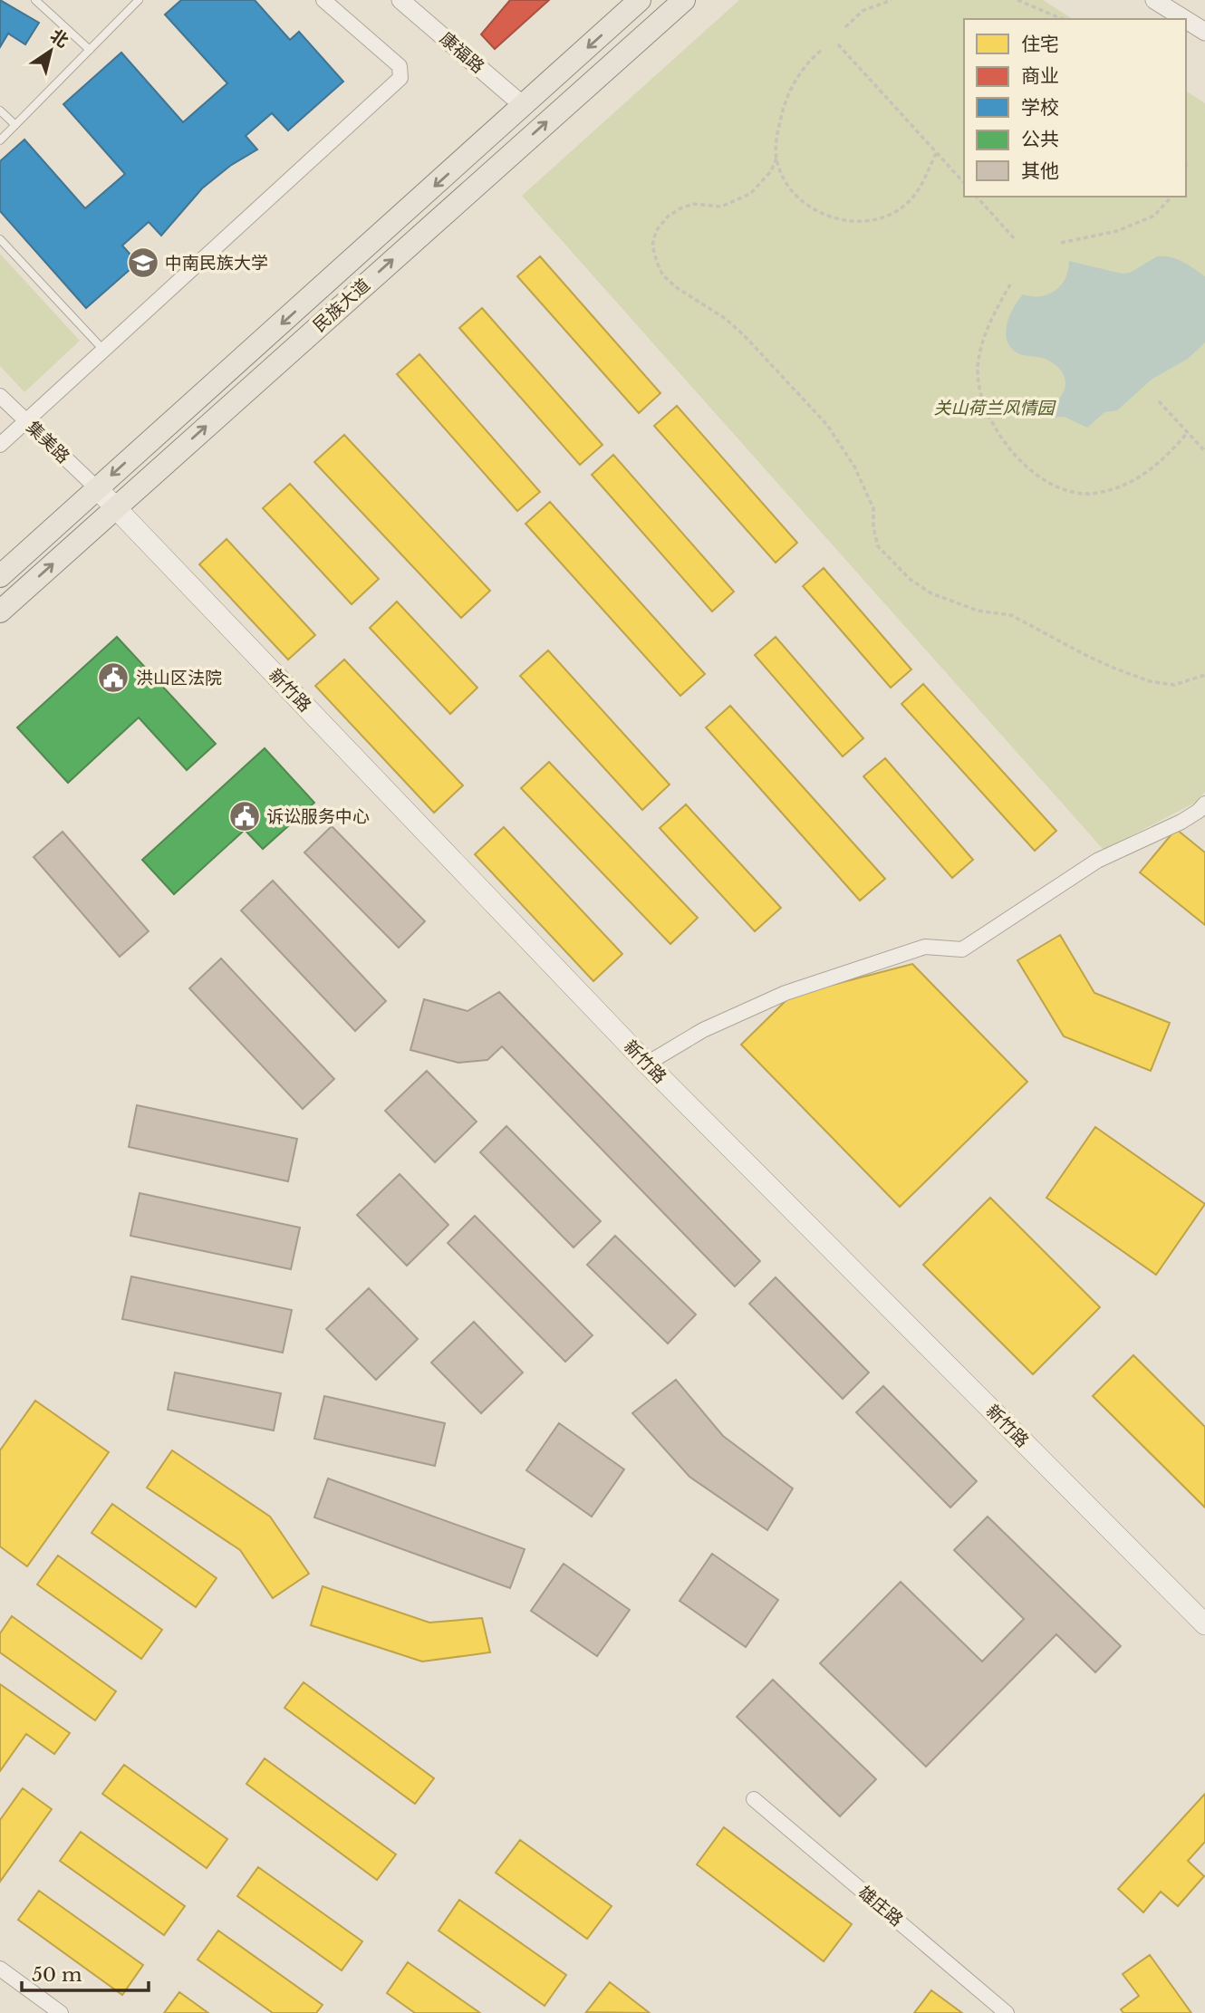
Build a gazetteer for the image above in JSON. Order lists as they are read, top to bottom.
{
  "streets": {
    "main road": ["民族大道", "新竹路"],
    "street": ["康福路", "集美路", "雄庄路"]
  },
  "crossings": [
    ["康福路", "民族大道"],
    ["民族大道", "集美路"],
    ["民族大道", "新竹路"],
    ["集美路", "新竹路"]
  ],
  "parks": ["关山荷兰风情园"],
  "places": {
    "school or university": ["中南民族大学"],
    "public building": ["洪山区法院", "诉讼服务中心"]
  },
  "legend": [
    "住宅",
    "商业",
    "学校",
    "公共",
    "其他"
  ],
  "scale_bar": "50 m",
  "north": "top right"
}
